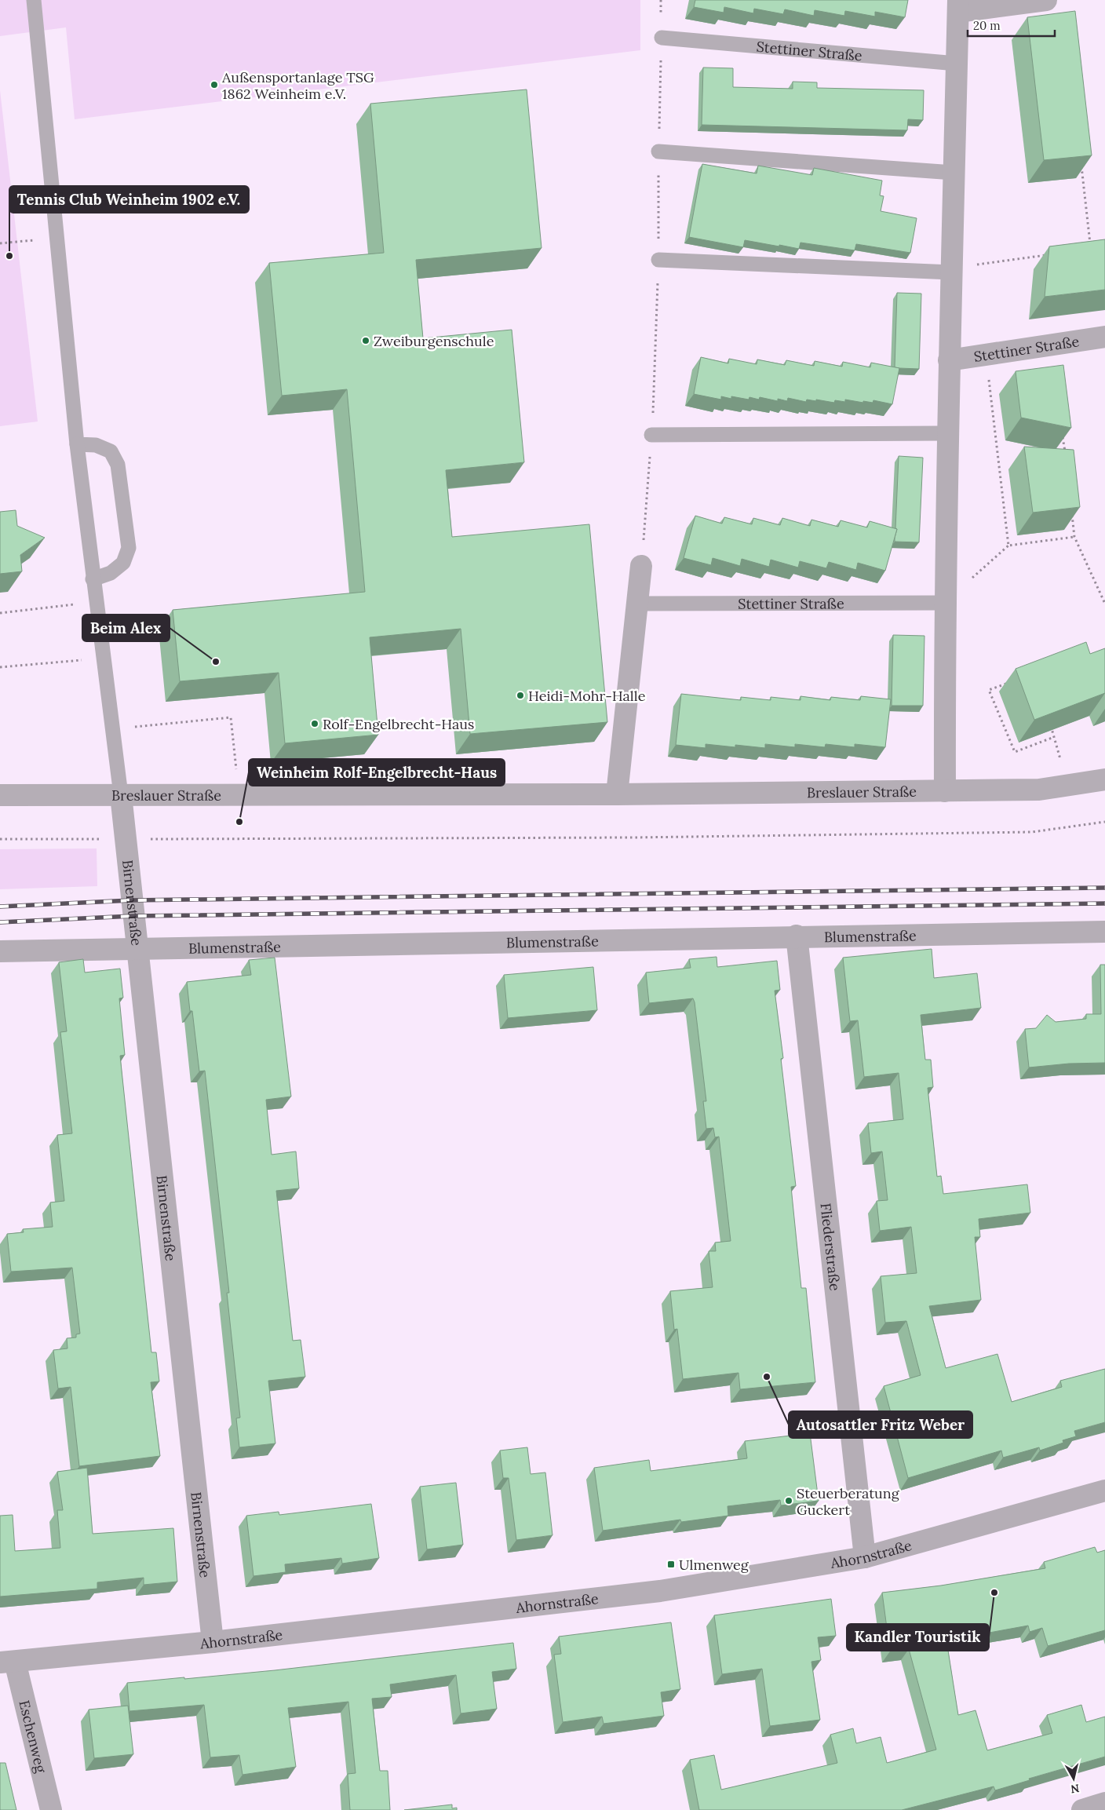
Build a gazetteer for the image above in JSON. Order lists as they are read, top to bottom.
{
  "streets": {
    "street": [
      "Stettiner Straße",
      "Breslauer Straße",
      "Birnenstraße",
      "Blumenstraße",
      "Fliederstraße",
      "Ahornstraße",
      "Eschenweg"
    ]
  },
  "crossings": [
    ["Breslauer Straße", "Birnenstraße"],
    ["Birnenstraße", "Blumenstraße"],
    ["Birnenstraße", "Ahornstraße"],
    ["Blumenstraße", "Fliederstraße"],
    ["Fliederstraße", "Ahornstraße"],
    ["Ahornstraße", "Eschenweg"]
  ],
  "places": {
    "other": [
      "Außensportanlage TSG 1862 Weinheim e.V.",
      "Tennis Club Weinheim 1902 e.V.",
      "Zweiburgenschule",
      "Beim Alex",
      "Heidi-Mohr-Halle",
      "Rolf-Engelbrecht-Haus",
      "Weinheim Rolf-Engelbrecht-Haus",
      "Autosattler Fritz Weber",
      "Steuerberatung Guckert",
      "Kandler Touristik"
    ],
    "transit": ["Ulmenweg"]
  },
  "scale_bar": "20 m",
  "north": "bottom"
}
